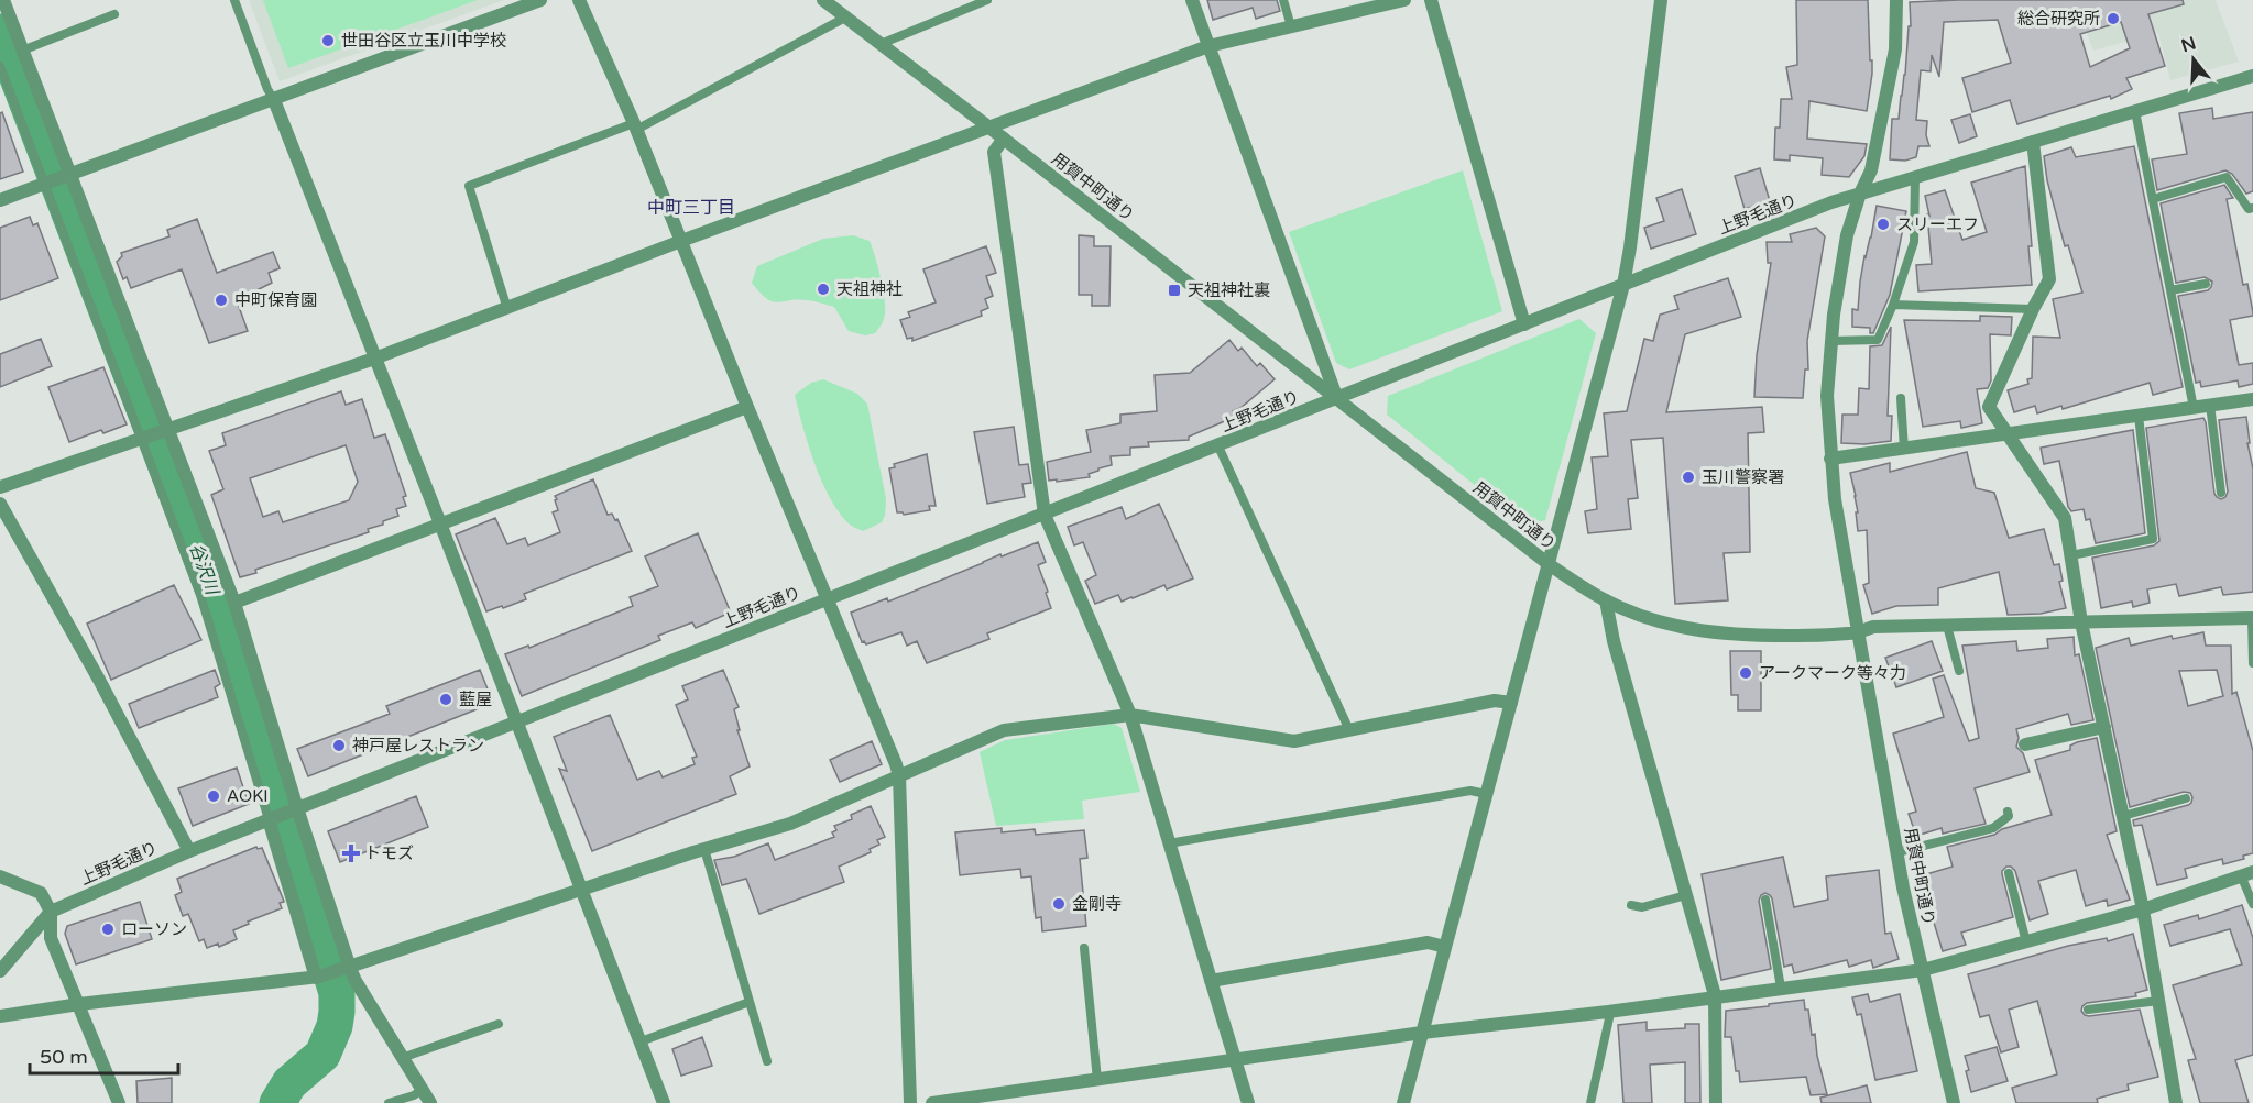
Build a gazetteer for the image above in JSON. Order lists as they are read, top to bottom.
{
  "streets": {
    "street": ["用賀中町通り", "上野毛通り"]
  },
  "crossings": [
    ["用賀中町通り", "上野毛通り"]
  ],
  "districts": ["中町三丁目"],
  "water": ["谷沢川"],
  "places": {
    "other": [
      "総合研究所",
      "世田谷区立玉川中学校",
      "スリーエフ",
      "天祖神社",
      "中町保育園",
      "玉川警察署",
      "アークマーク等々力",
      "藍屋",
      "神戸屋レストラン",
      "AOKI",
      "金剛寺",
      "ローソン"
    ],
    "transit": ["天祖神社裏"],
    "health": ["トモズ"]
  },
  "scale_bar": "50 m",
  "north": "top"
}
